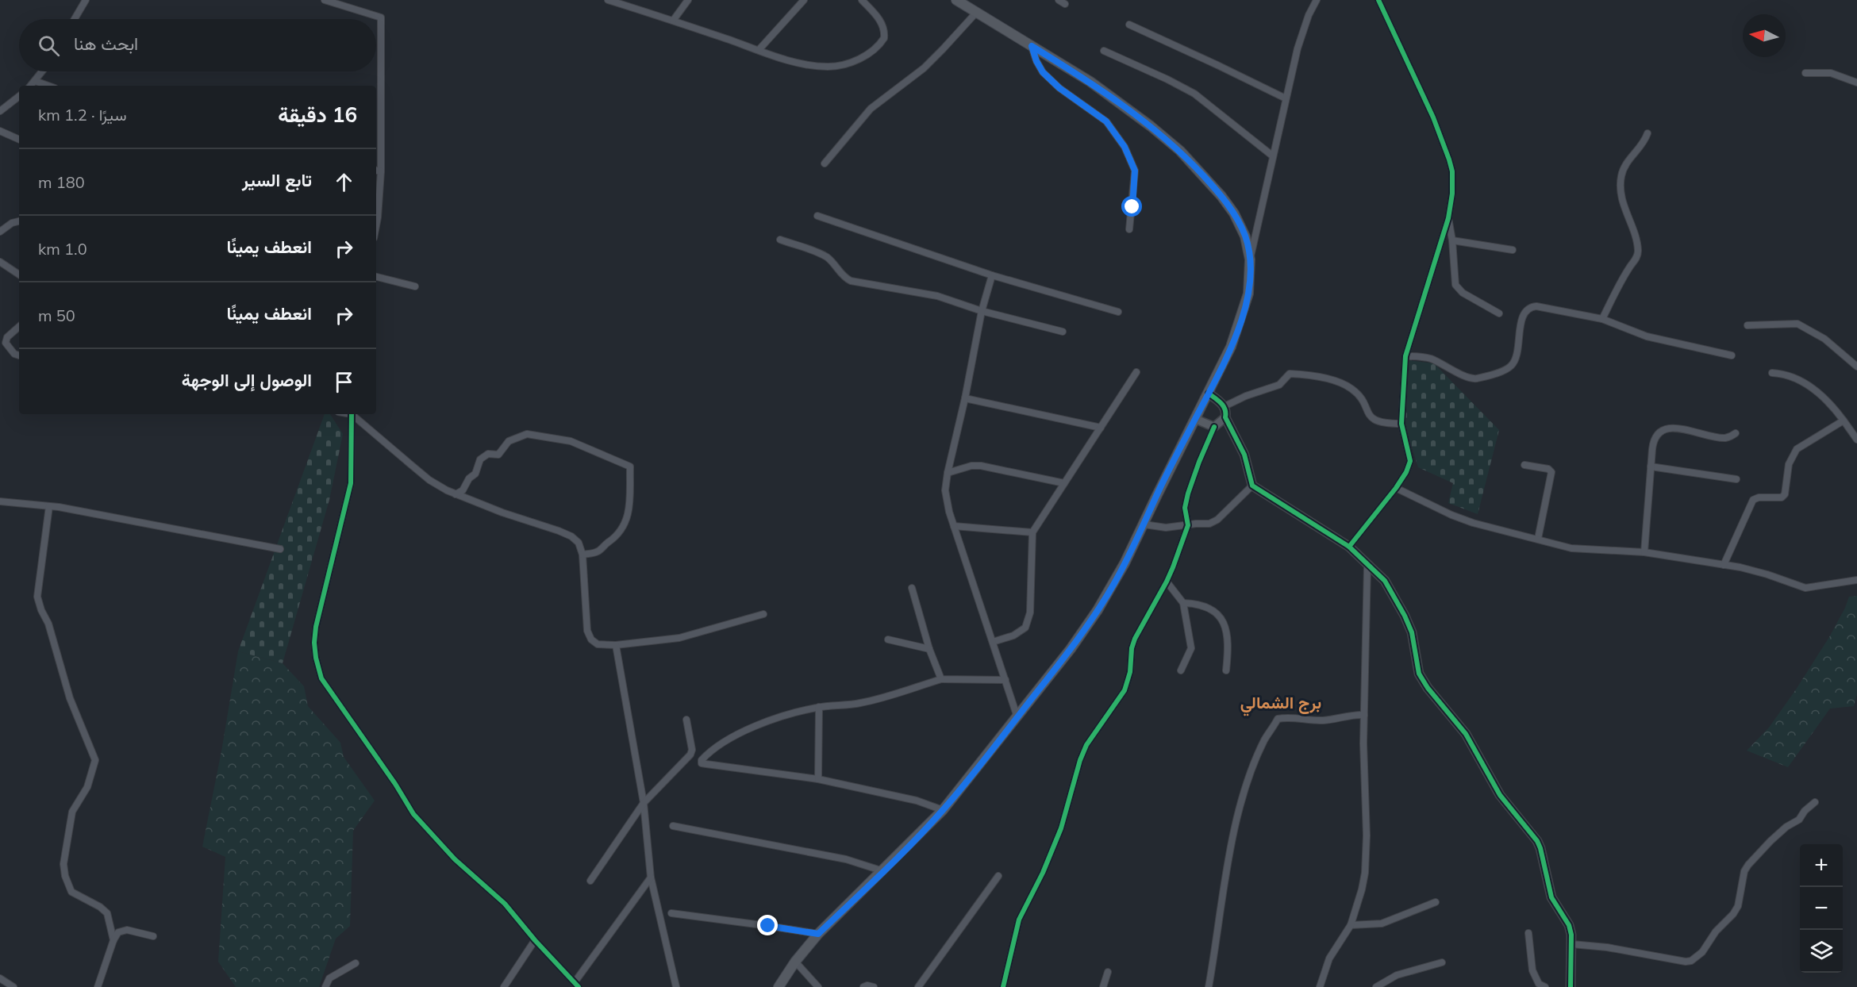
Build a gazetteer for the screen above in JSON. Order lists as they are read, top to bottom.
{
  "districts": ["برج الشمالي"],
  "north": "left",
  "page": {
    "search": "ابحث هنا",
    "heading": ["16 دقيقة", "سيرًا · 1.2 km"],
    "list": [
      ["تابع السير", "180 m"],
      ["انعطف يمينًا", "1.0 km"],
      ["انعطف يمينًا", "50 m"],
      "الوصول إلى الوجهة"
    ],
    "map_buttons": ["+", "−"]
  }
}
